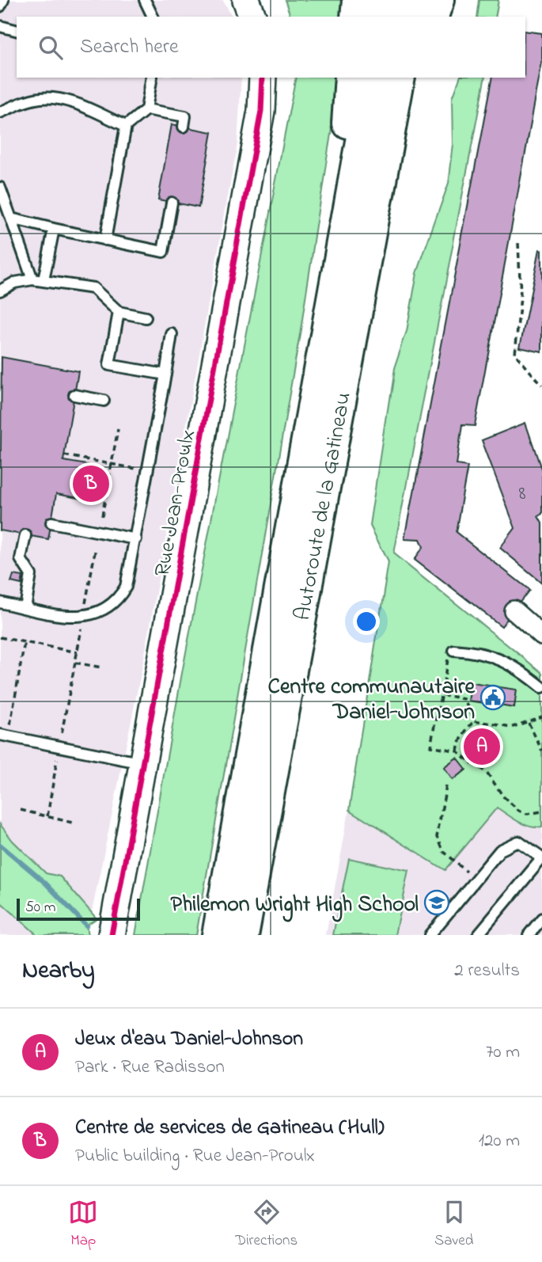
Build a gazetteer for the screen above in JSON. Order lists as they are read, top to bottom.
{
  "streets": {
    "highway": ["Autoroute de la Gatineau"],
    "street": ["Rue Jean-Proulx"]
  },
  "places": {
    "public building": ["Centre communautaire Daniel-Johnson"],
    "school or university": ["Philemon Wright High School"]
  },
  "house_numbers": ["8"],
  "scale_bar": "50 m",
  "page": {
    "search": "Search here",
    "pins": ["B", "A"],
    "scale": "50 m",
    "heading": ["Nearby", "2 results"],
    "list": [
      {
        "mark": "A",
        "name": "Jeux d'eau Daniel-Johnson",
        "note": "Park · Rue Radisson",
        "value": "70 m"
      },
      {
        "mark": "B",
        "name": "Centre de services de Gatineau (Hull)",
        "note": "Public building · Rue Jean-Proulx",
        "value": "120 m"
      }
    ],
    "nav": ["Map", "Directions", "Saved"]
  }
}
